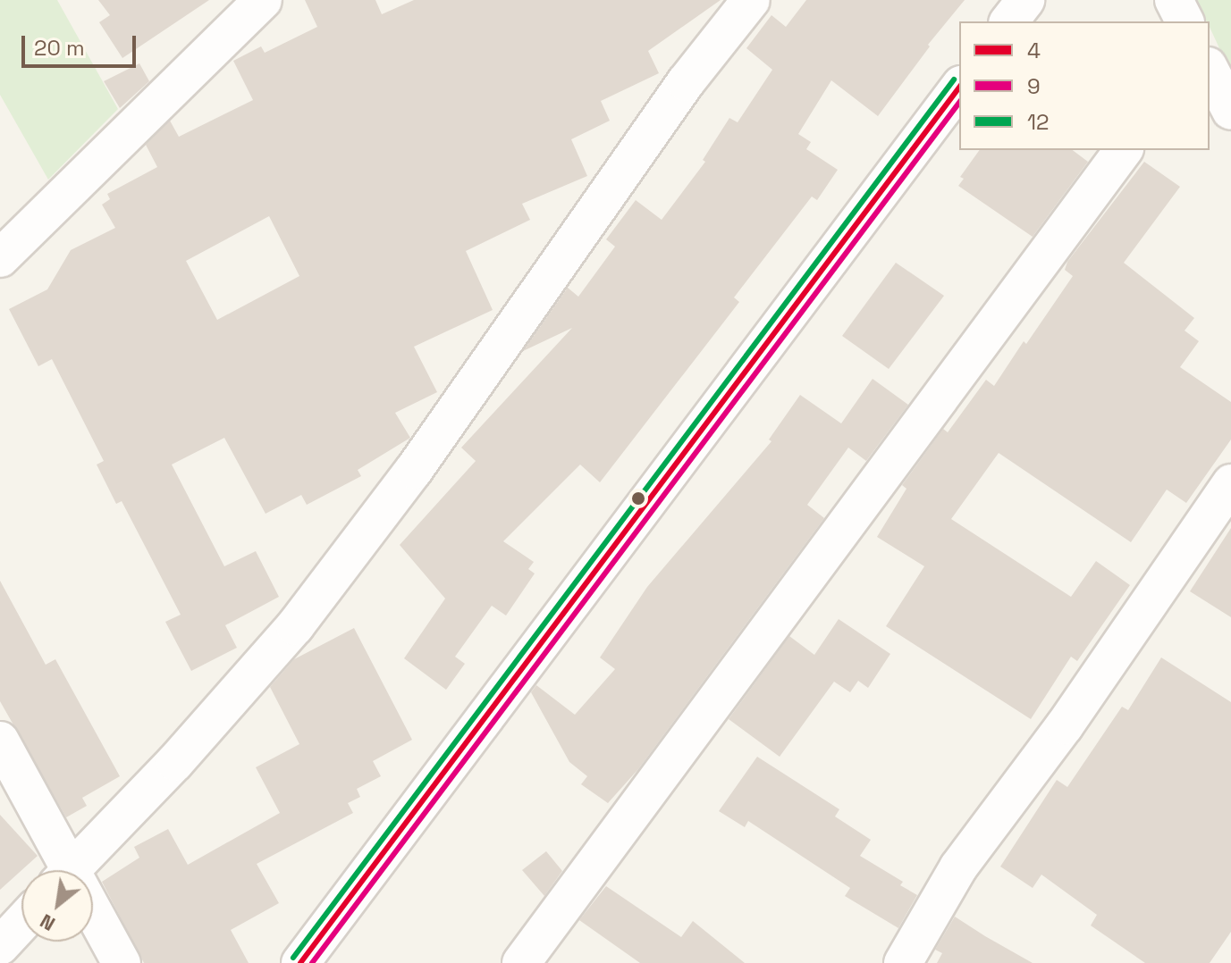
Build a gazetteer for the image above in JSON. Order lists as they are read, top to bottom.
{
  "lines": ["transit line 12", "transit line 4", "transit line 9"],
  "legend": ["4", "9", "12"],
  "scale_bar": "20 m",
  "north": "bottom left"
}
